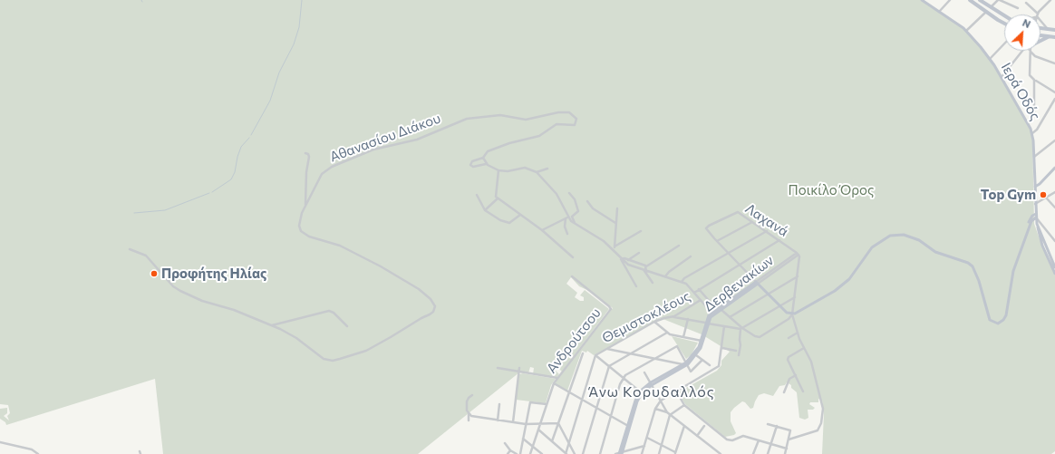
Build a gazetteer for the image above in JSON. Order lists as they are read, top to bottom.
{
  "streets": {
    "street": [
      "Ιερά Οδός",
      "Αθανασίου Διάκου",
      "Λαχανά",
      "Δερβενακίων",
      "Θεμιστοκλέους",
      "Ανδρούτσου"
    ]
  },
  "crossings": [
    ["Λαχανά", "Δερβενακίων"]
  ],
  "districts": ["Άνω Κορυδαλλός"],
  "parks": ["Ποικίλο Όρος"],
  "places": ["Top Gym", "Προφήτης Ηλίας"],
  "north": "top right"
}
